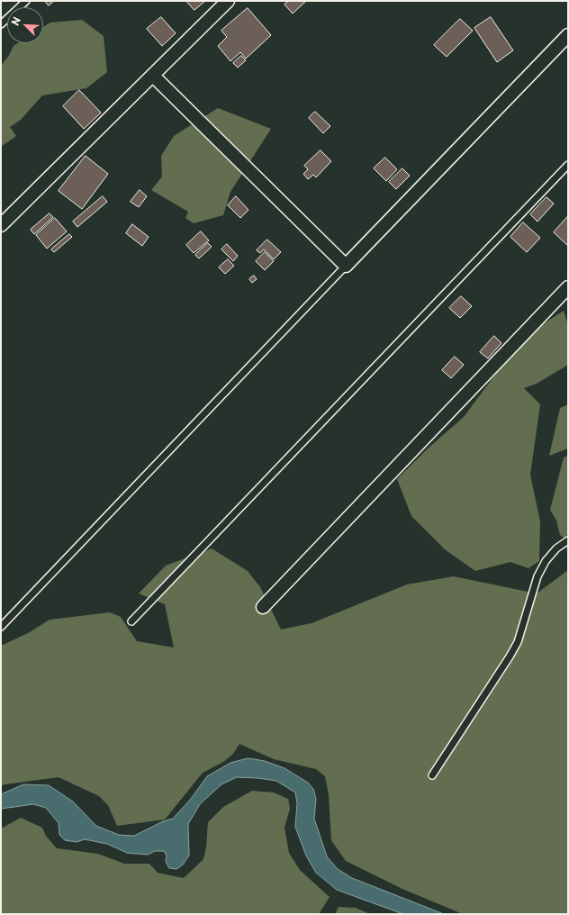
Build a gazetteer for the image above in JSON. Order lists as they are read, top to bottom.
{
  "north": "top left"
}
